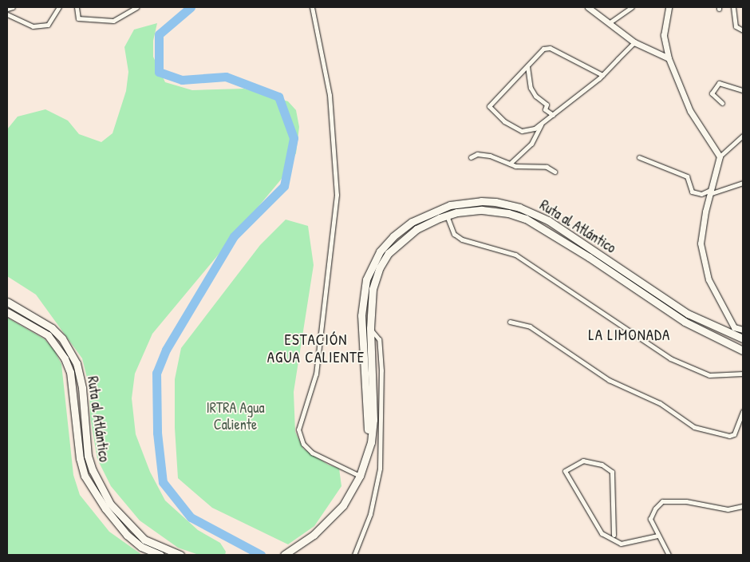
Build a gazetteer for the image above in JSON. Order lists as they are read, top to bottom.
{
  "streets": {
    "highway": ["Ruta al Atlántico"]
  },
  "districts": ["LA LIMONADA", "ESTACIÓN AGUA CALIENTE"],
  "parks": ["IRTRA Agua Caliente"]
}
